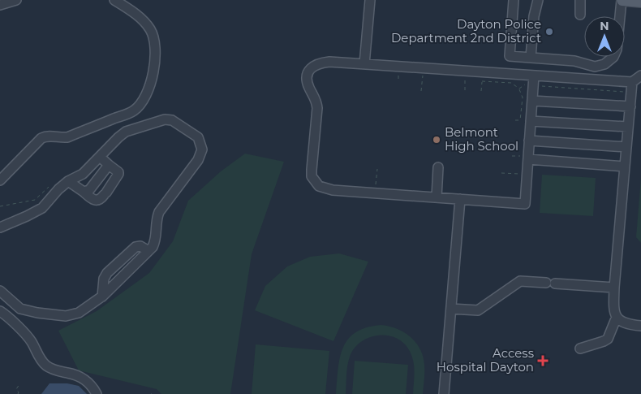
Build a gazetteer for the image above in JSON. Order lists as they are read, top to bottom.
{
  "places": {
    "other": ["Dayton Police Department 2nd District", "Belmont High School"],
    "health": ["Access Hospital Dayton"]
  },
  "north": "top"
}
